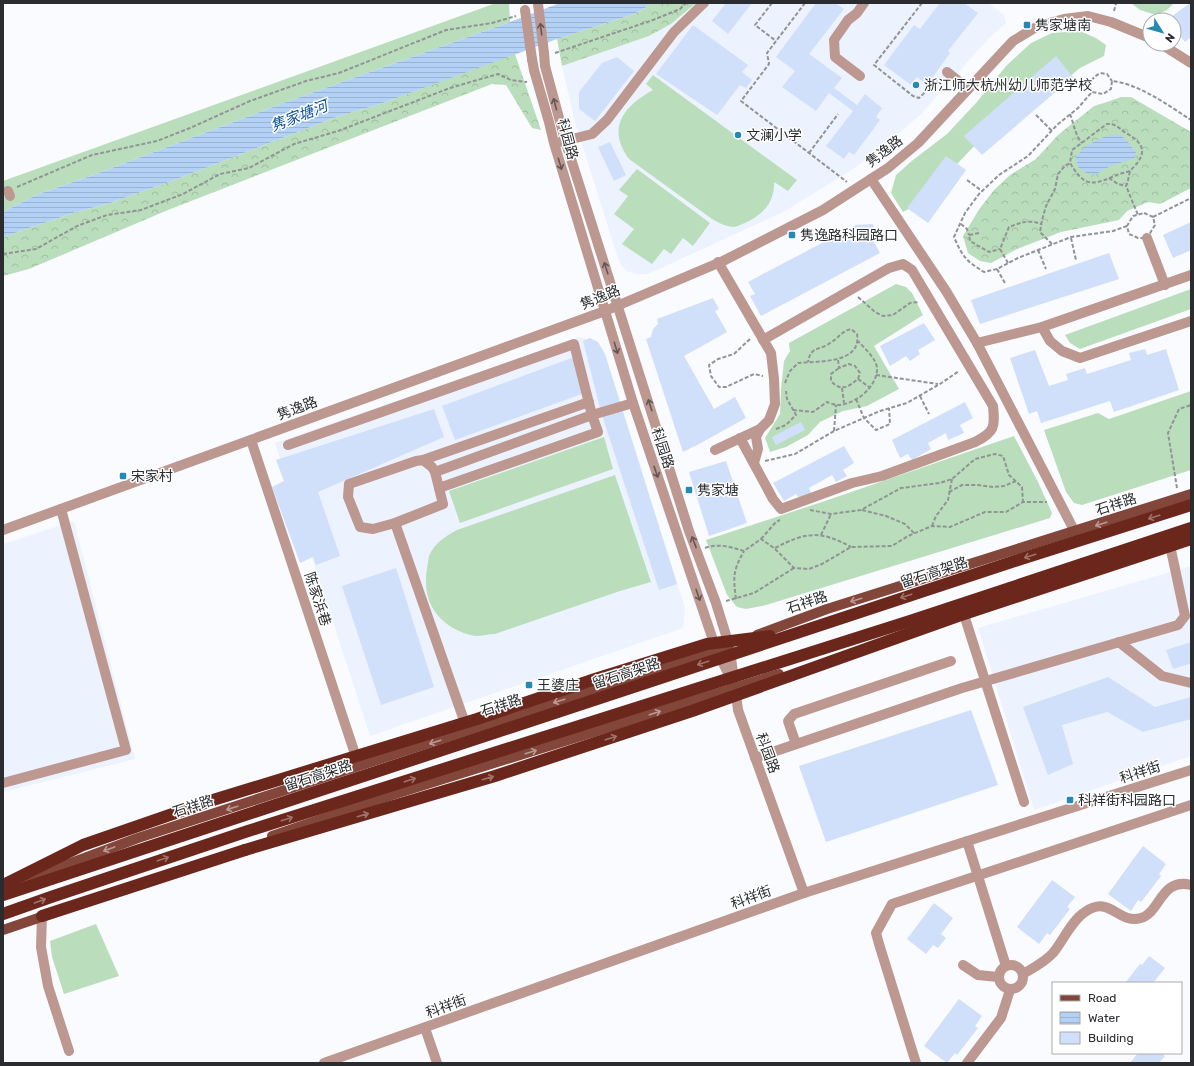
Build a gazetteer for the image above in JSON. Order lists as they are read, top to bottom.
{
  "streets": {
    "highway": ["留石高架路"],
    "main road": ["石祥路"],
    "street": [
      "科园路",
      "隽逸路",
      "陈家浜巷",
      "科祥街"
    ]
  },
  "crossings": [
    ["科园路", "隽逸路"],
    ["科园路", "石祥路"],
    ["科园路", "科祥街"],
    ["隽逸路", "陈家浜巷"],
    ["石祥路", "陈家浜巷"]
  ],
  "water": ["隽家塘河"],
  "places": {
    "transit": [
      "隽家塘南",
      "隽逸路科园路口",
      "宋家村",
      "隽家塘",
      "王婆庄",
      "科祥街科园路口"
    ],
    "other": ["浙江师大杭州幼儿师范学校", "文澜小学"]
  },
  "legend": ["Road", "Water", "Building"],
  "north": "bottom right"
}
